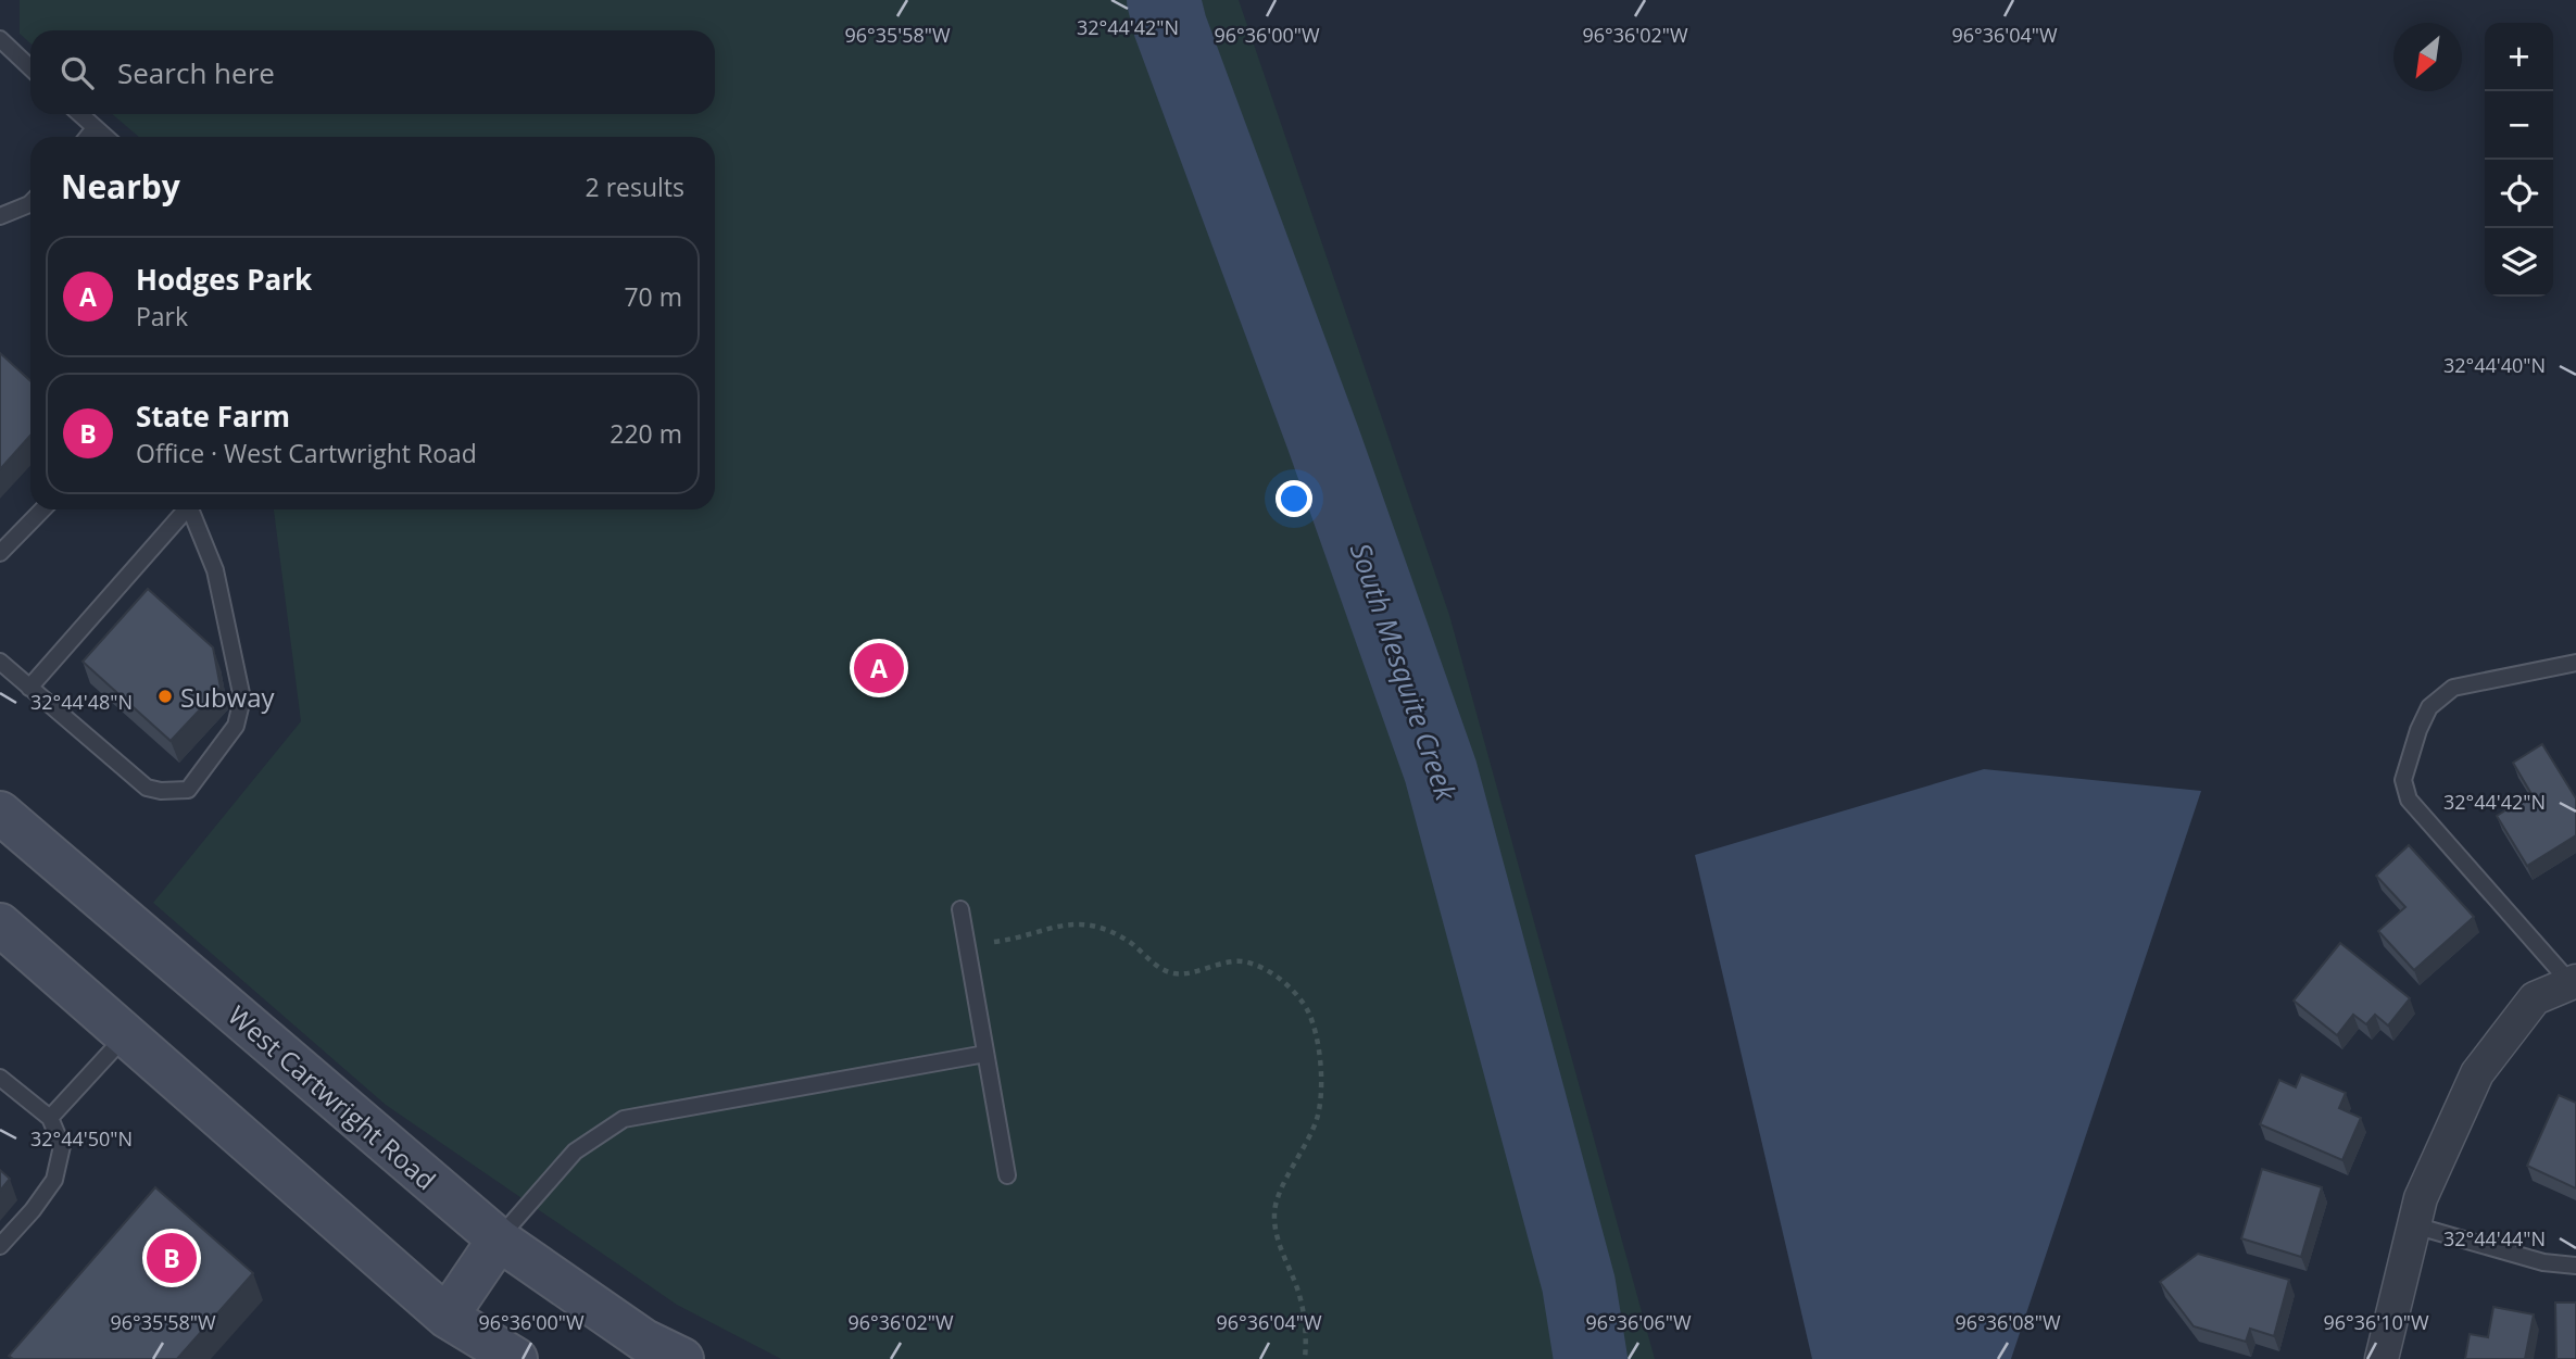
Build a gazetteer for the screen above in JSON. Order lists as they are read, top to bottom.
{
  "streets": {
    "main road": ["West Cartwright Road"]
  },
  "water": ["South Mesquite Creek"],
  "places": ["Subway"],
  "north": "bottom left",
  "page": {
    "map_buttons": ["+", "−"],
    "search": "Search here",
    "heading": ["Nearby", "2 results"],
    "list": [
      {
        "mark": "A",
        "name": "Hodges Park",
        "note": "Park",
        "value": "70 m"
      },
      {
        "mark": "B",
        "name": "State Farm",
        "note": "Office · West Cartwright Road",
        "value": "220 m"
      }
    ],
    "pins": ["A", "B"]
  },
  "coordinates": [
    "32°44'42\"N",
    "96°35'58\"W",
    "96°36'00\"W",
    "96°36'02\"W",
    "96°36'04\"W",
    "32°44'40\"N",
    "32°44'48\"N",
    "32°44'50\"N",
    "32°44'44\"N",
    "96°36'06\"W",
    "96°36'08\"W",
    "96°36'10\"W"
  ]
}
